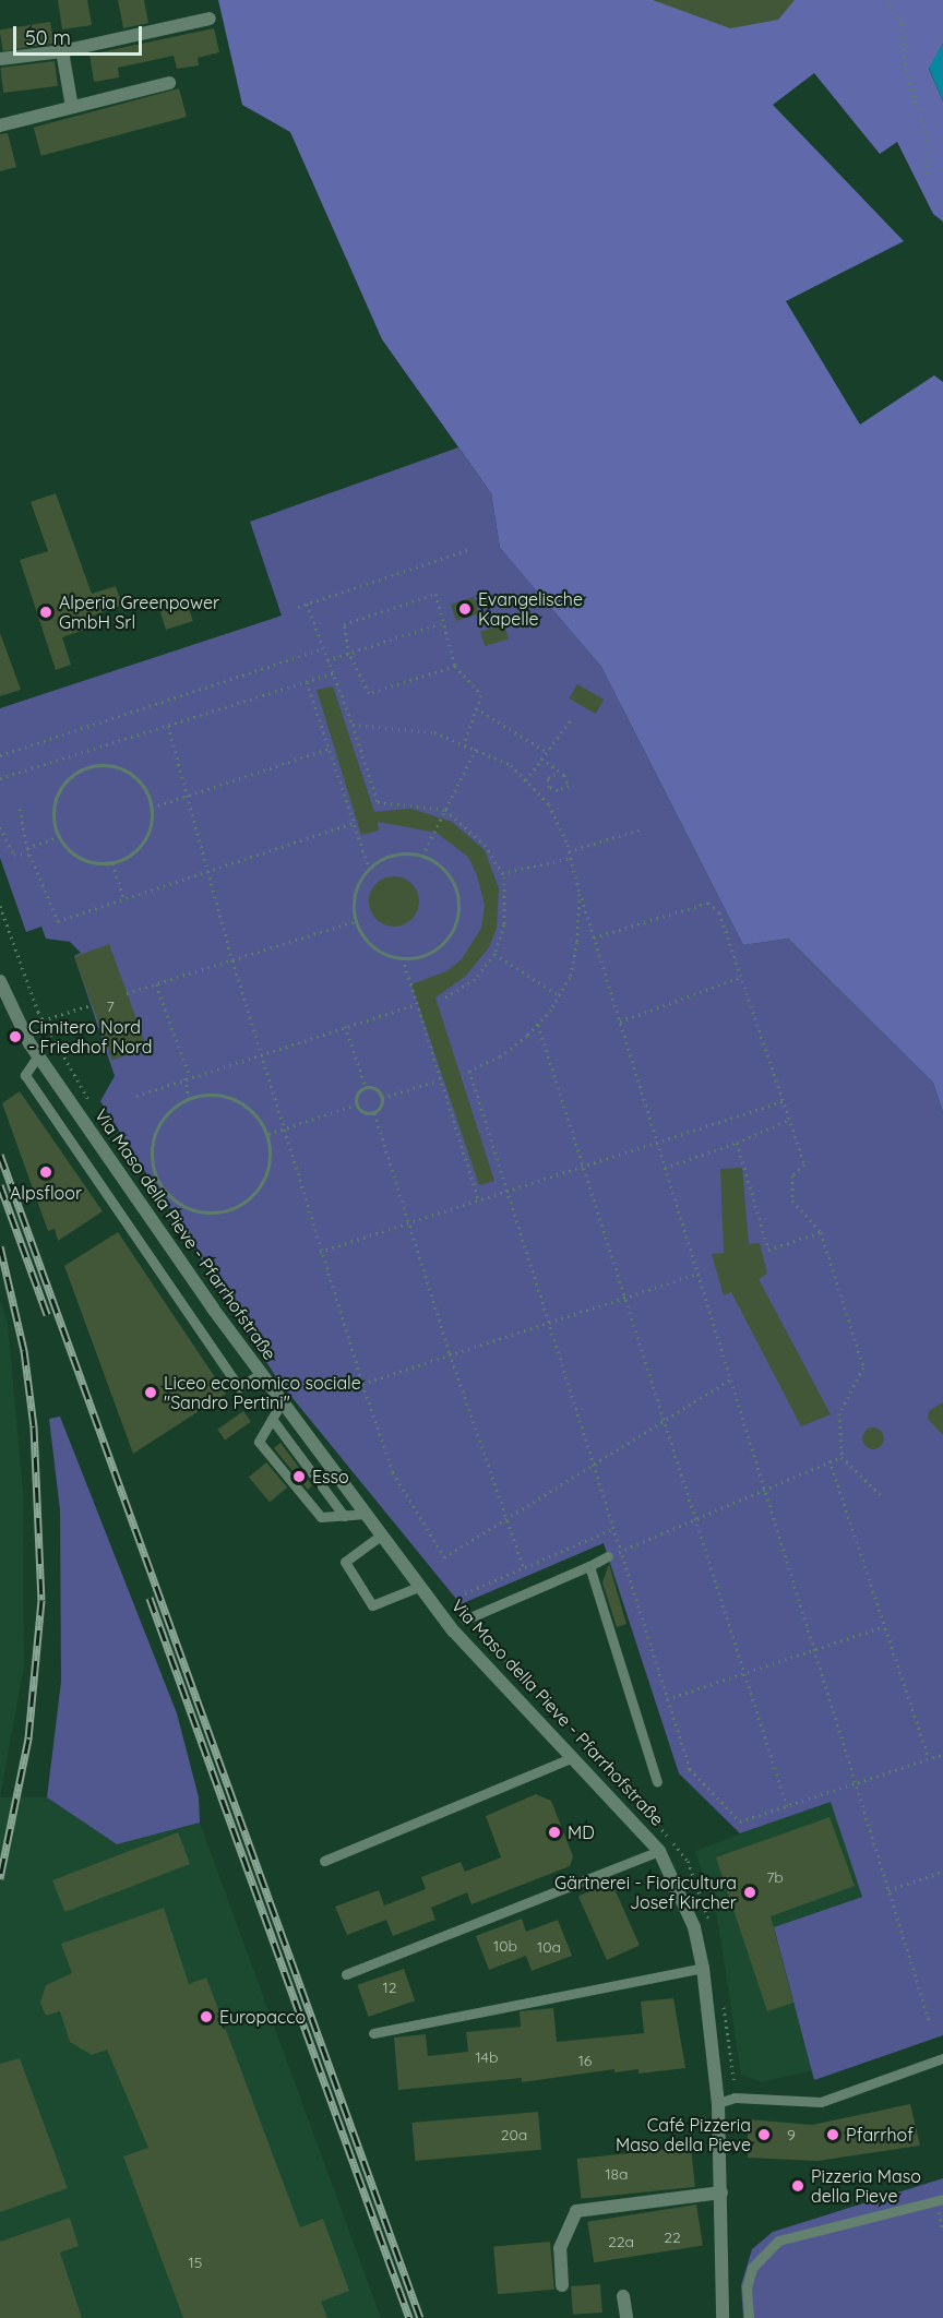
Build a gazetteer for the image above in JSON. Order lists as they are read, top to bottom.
{
  "streets": {
    "street": ["Via Maso della Pieve - Pfarrhofstraße"]
  },
  "places": [
    "Evangelische Kapelle",
    "Alperia Greenpower GmbH Srl",
    "Cimitero Nord - Friedhof Nord",
    "Alpsfloor",
    "Liceo economico sociale \"Sandro Pertini\"",
    "Esso",
    "MD",
    "Gärtnerei - Fioricultura Josef Kircher",
    "Europacco",
    "Café Pizzeria Maso della Pieve",
    "Pfarrhof",
    "Pizzeria Maso della Pieve"
  ],
  "house_numbers": [
    "7",
    "7b",
    "10b",
    "10a",
    "12",
    "14b",
    "16",
    "20a",
    "9",
    "18a",
    "22",
    "22a",
    "15"
  ],
  "scale_bar": "50 m"
}
